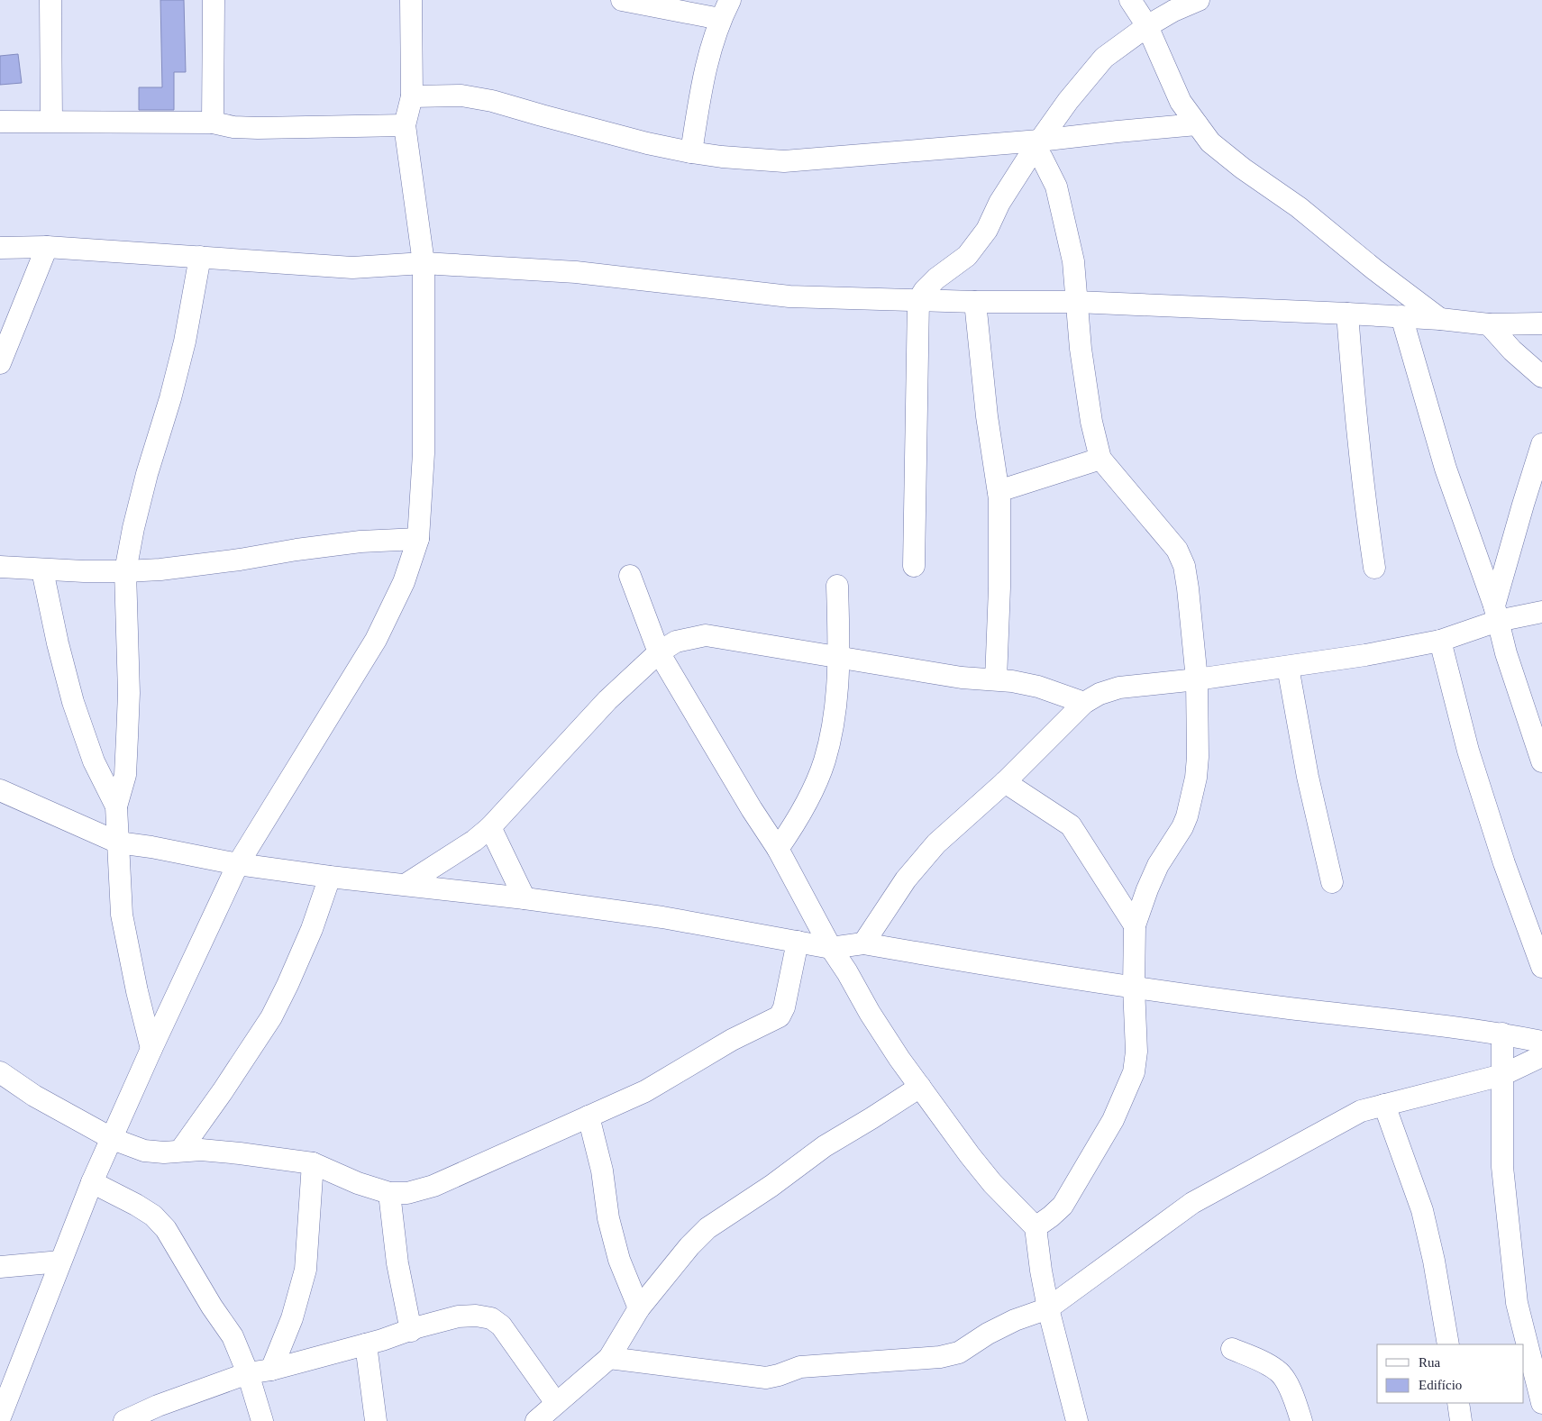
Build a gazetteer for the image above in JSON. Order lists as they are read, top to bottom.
{
  "legend": ["Rua", "Edifício"]
}
